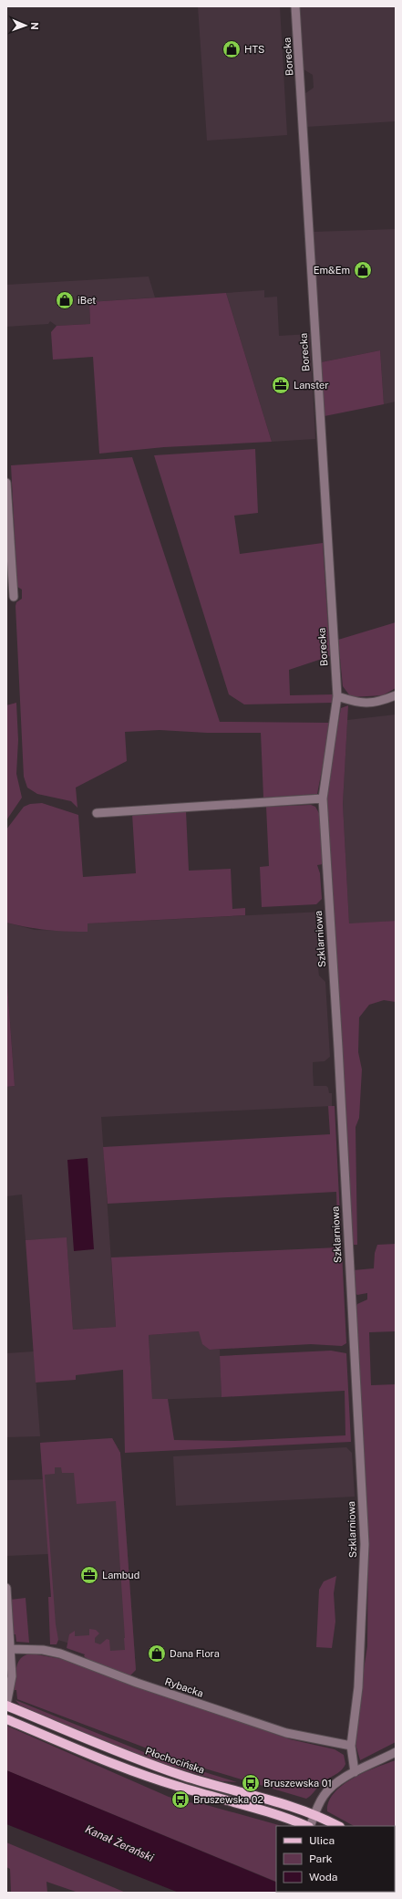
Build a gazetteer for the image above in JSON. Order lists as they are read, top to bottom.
{
  "streets": {
    "main road": ["Płochocińska"],
    "street": ["Borecka", "Szklarniowa", "Rybacka"]
  },
  "crossings": [
    ["Borecka", "Szklarniowa"],
    ["Szklarniowa", "Rybacka"]
  ],
  "water": ["Kanał Żerański"],
  "places": {
    "shop": [
      "HTS",
      "Em&Em",
      "iBet",
      "Dana Flora"
    ],
    "office": ["Lanster", "Lambud"],
    "bus stop": ["Bruszewska 01", "Bruszewska 02"]
  },
  "legend": ["Ulica", "Park", "Woda"],
  "north": "right"
}
